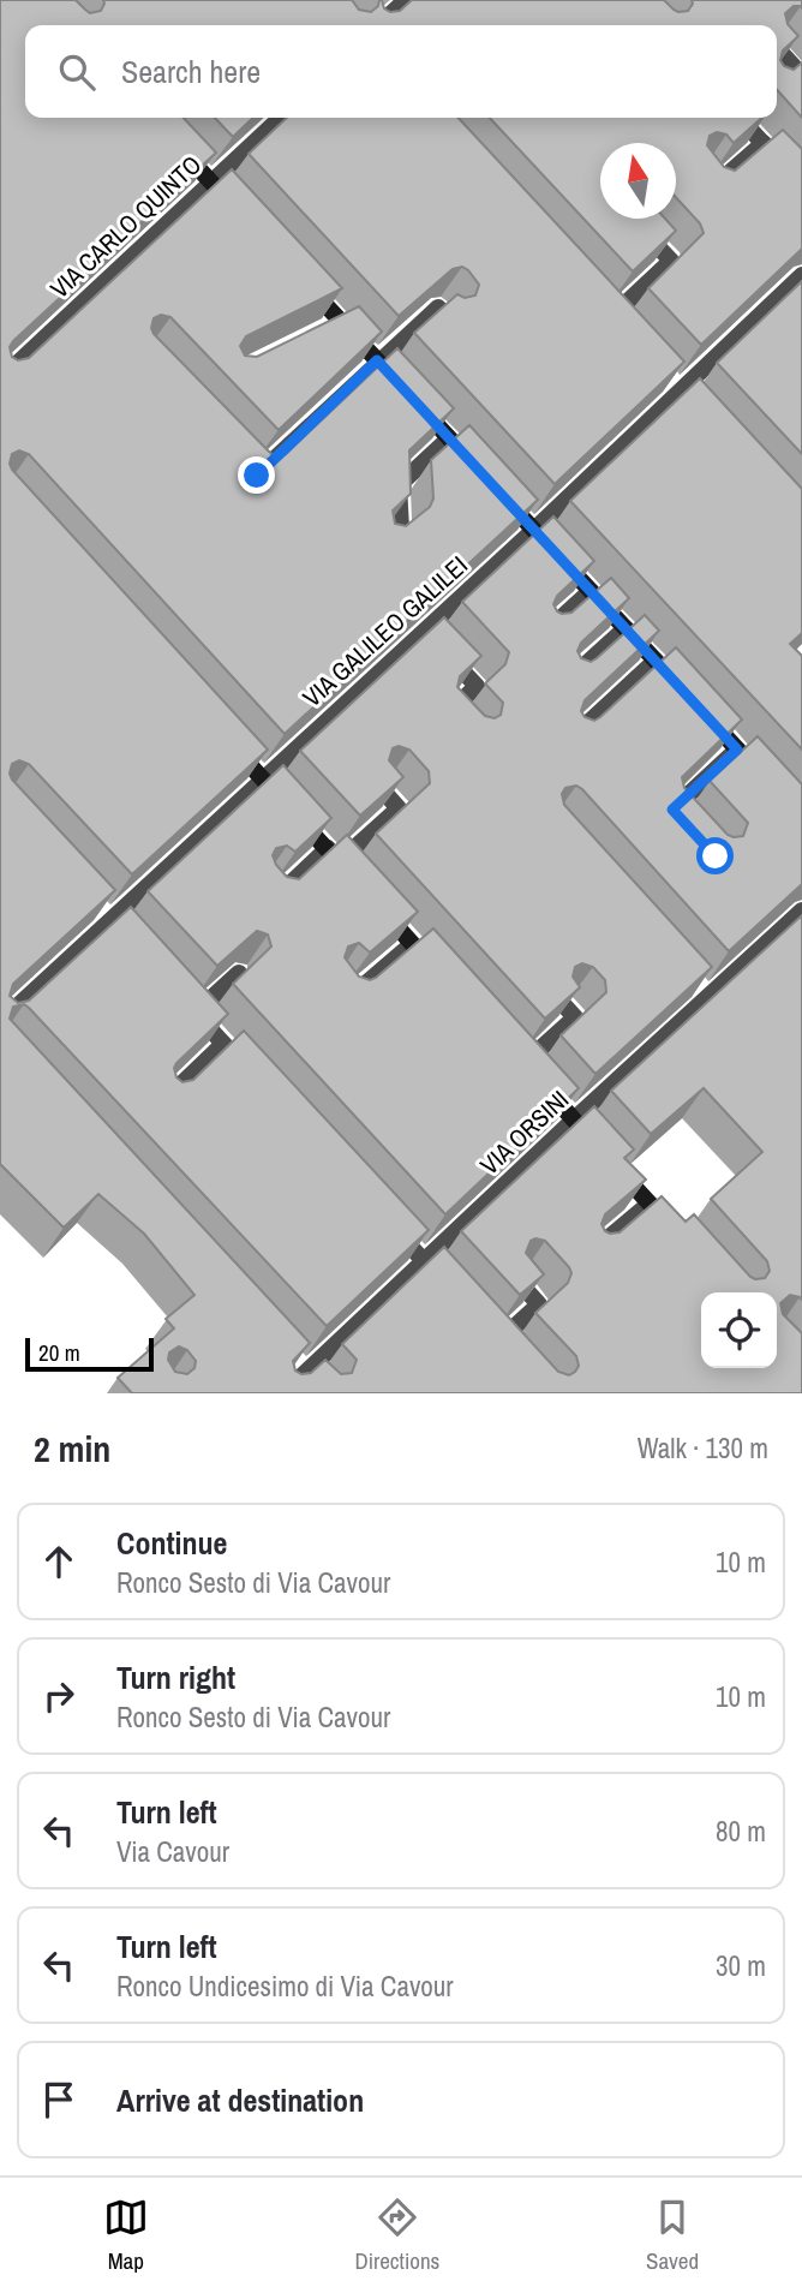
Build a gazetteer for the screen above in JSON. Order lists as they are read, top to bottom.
{
  "streets": {
    "street": ["VIA CARLO QUINTO", "VIA GALILEO GALILEI", "VIA ORSINI"]
  },
  "scale_bar": "20 m",
  "north": "top",
  "page": {
    "search": "Search here",
    "scale": "20 m",
    "heading": ["2 min", "Walk · 130 m"],
    "list": [
      ["Continue", "Ronco Sesto di Via Cavour", "10 m"],
      ["Turn right", "Ronco Sesto di Via Cavour", "10 m"],
      ["Turn left", "Via Cavour", "80 m"],
      ["Turn left", "Ronco Undicesimo di Via Cavour", "30 m"],
      "Arrive at destination"
    ],
    "nav": ["Map", "Directions", "Saved"]
  }
}
